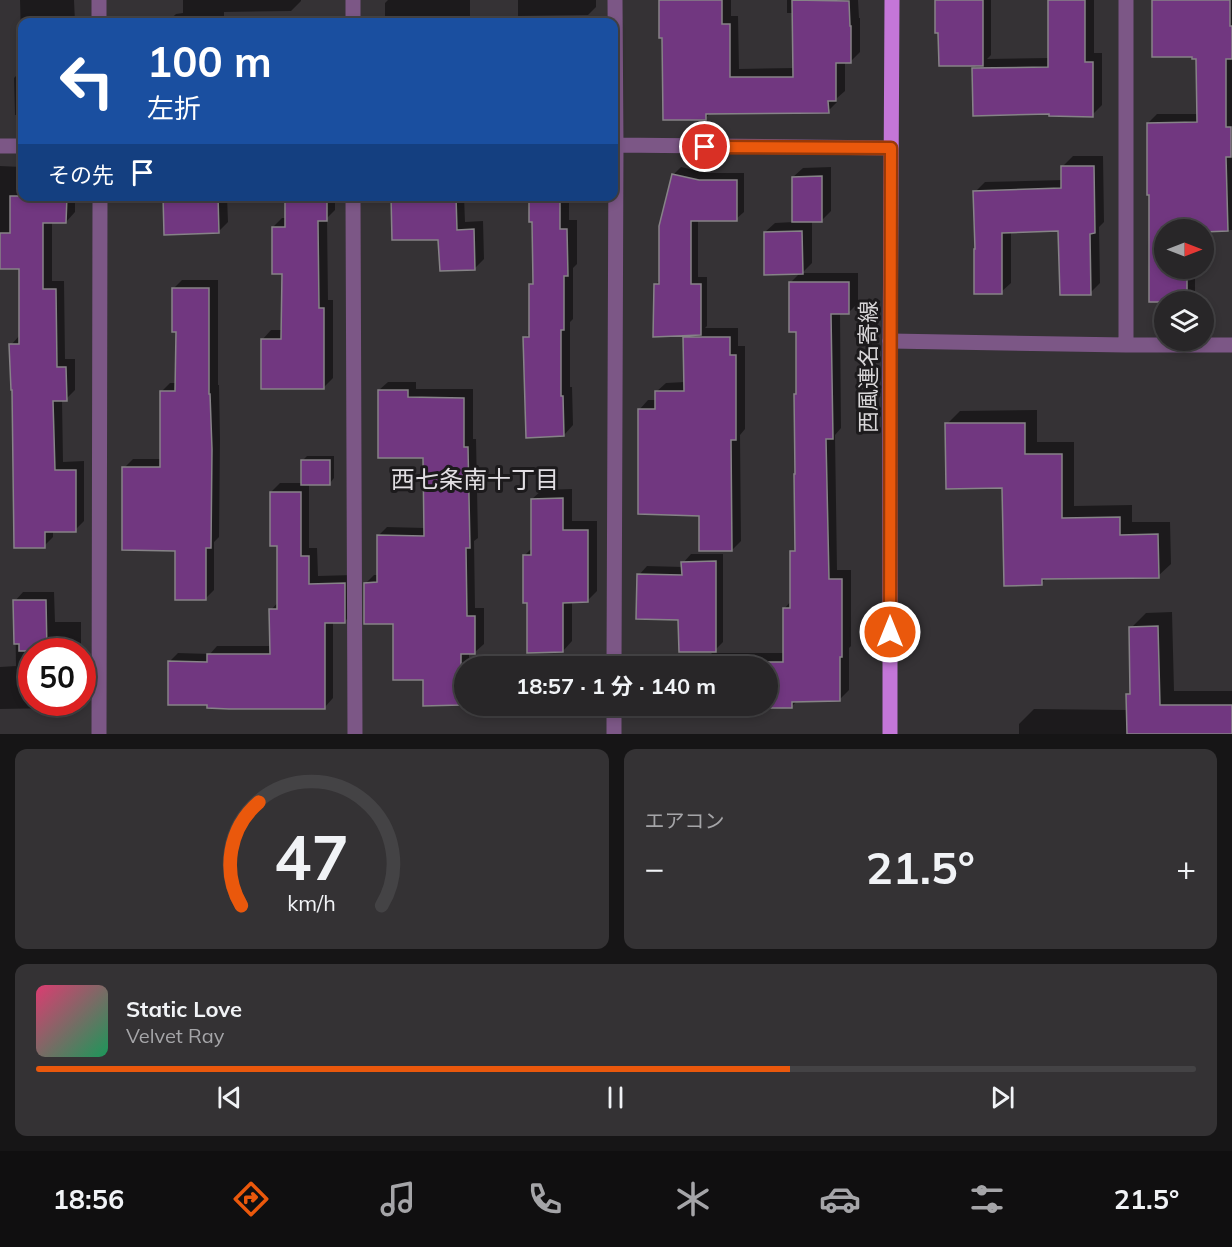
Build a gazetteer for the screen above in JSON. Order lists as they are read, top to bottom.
{
  "streets": {
    "main road": ["西風連名寄線"]
  },
  "districts": ["西七条南十丁目"],
  "north": "right",
  "page": {
    "turn": ["100 m", "左折"],
    "then": "その先",
    "limit": "50",
    "trip": "18:57 · 1 分 · 140 m",
    "tile": "エアコン",
    "heat": ["−", "21.5°", "+"],
    "song": ["Static Love", "Velvet Ray"],
    "tabs": ["18:56", "21.5°"],
    "gauge": ["47", "km/h"]
  }
}
